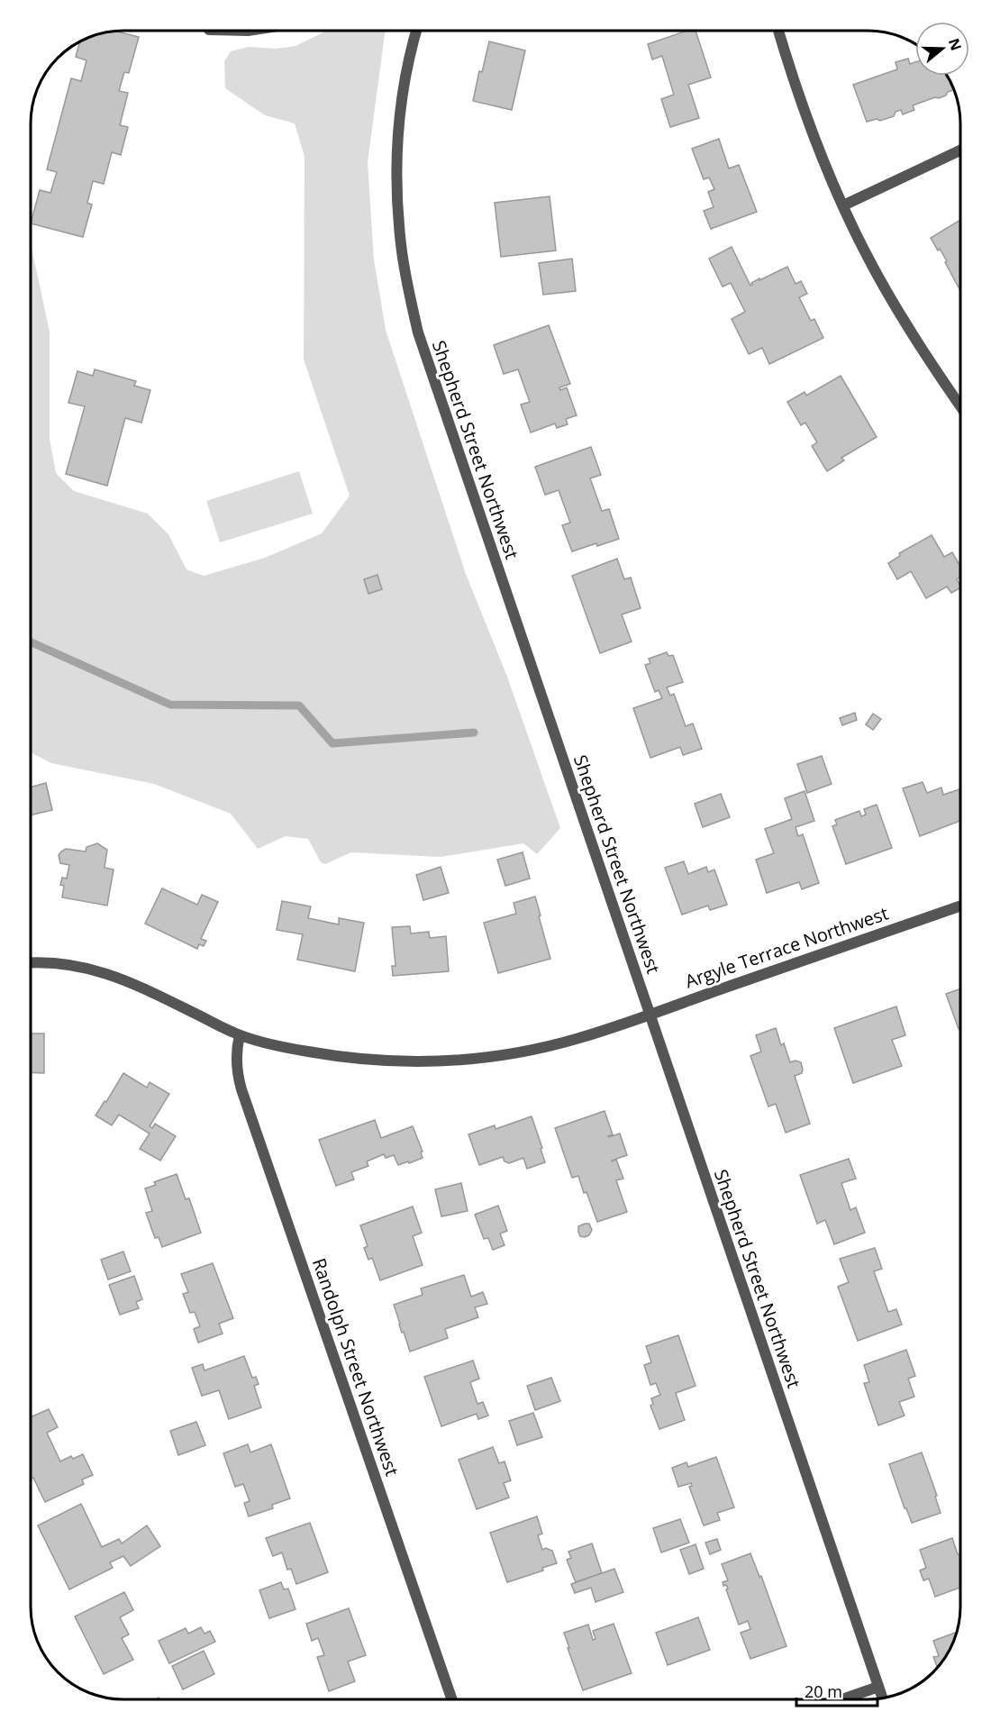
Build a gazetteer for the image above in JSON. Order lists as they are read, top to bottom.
{
  "streets": {
    "street": ["Shepherd Street Northwest", "Argyle Terrace Northwest", "Randolph Street Northwest"]
  },
  "crossings": [
    ["Shepherd Street Northwest", "Argyle Terrace Northwest"],
    ["Argyle Terrace Northwest", "Randolph Street Northwest"]
  ],
  "scale_bar": "20 m",
  "north": "right"
}
